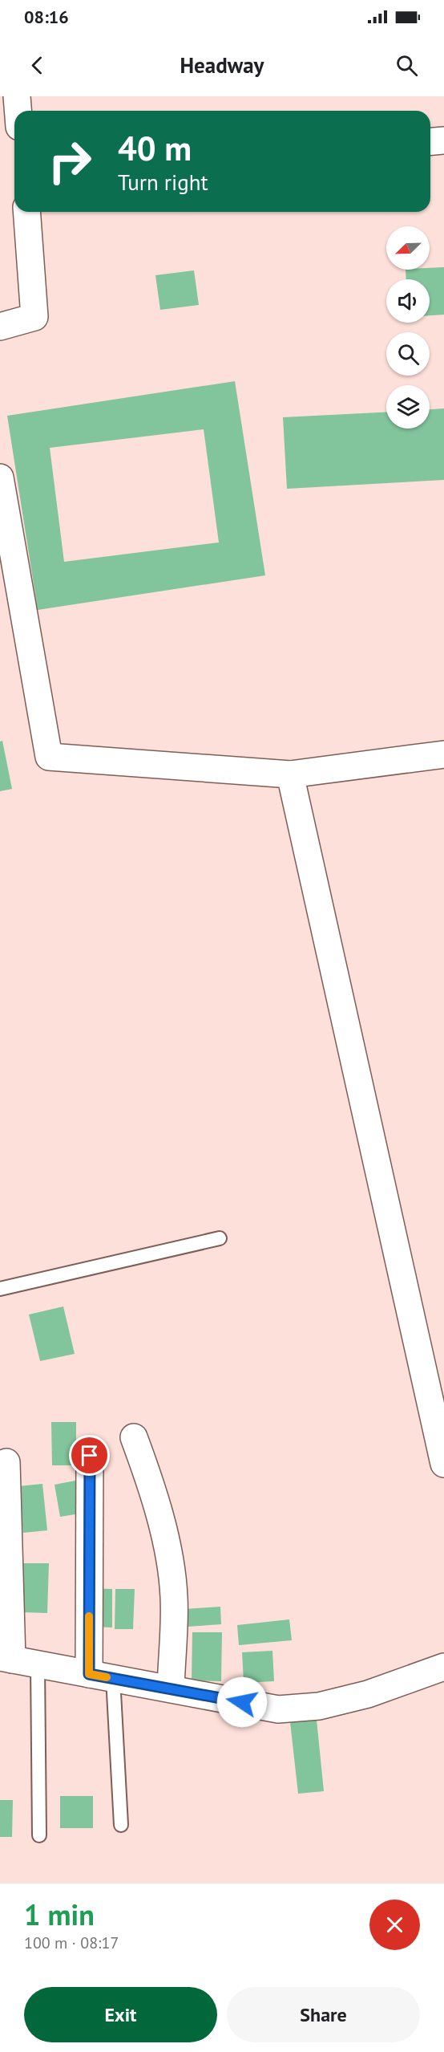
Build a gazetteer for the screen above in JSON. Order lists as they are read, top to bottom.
{
  "north": "bottom left",
  "page": {
    "status": "08:16",
    "header": "Headway",
    "turn": ["40 m", "Turn right"],
    "heading": ["1 min", "100 m · 08:17"],
    "buttons": ["Exit", "Share"]
  }
}
